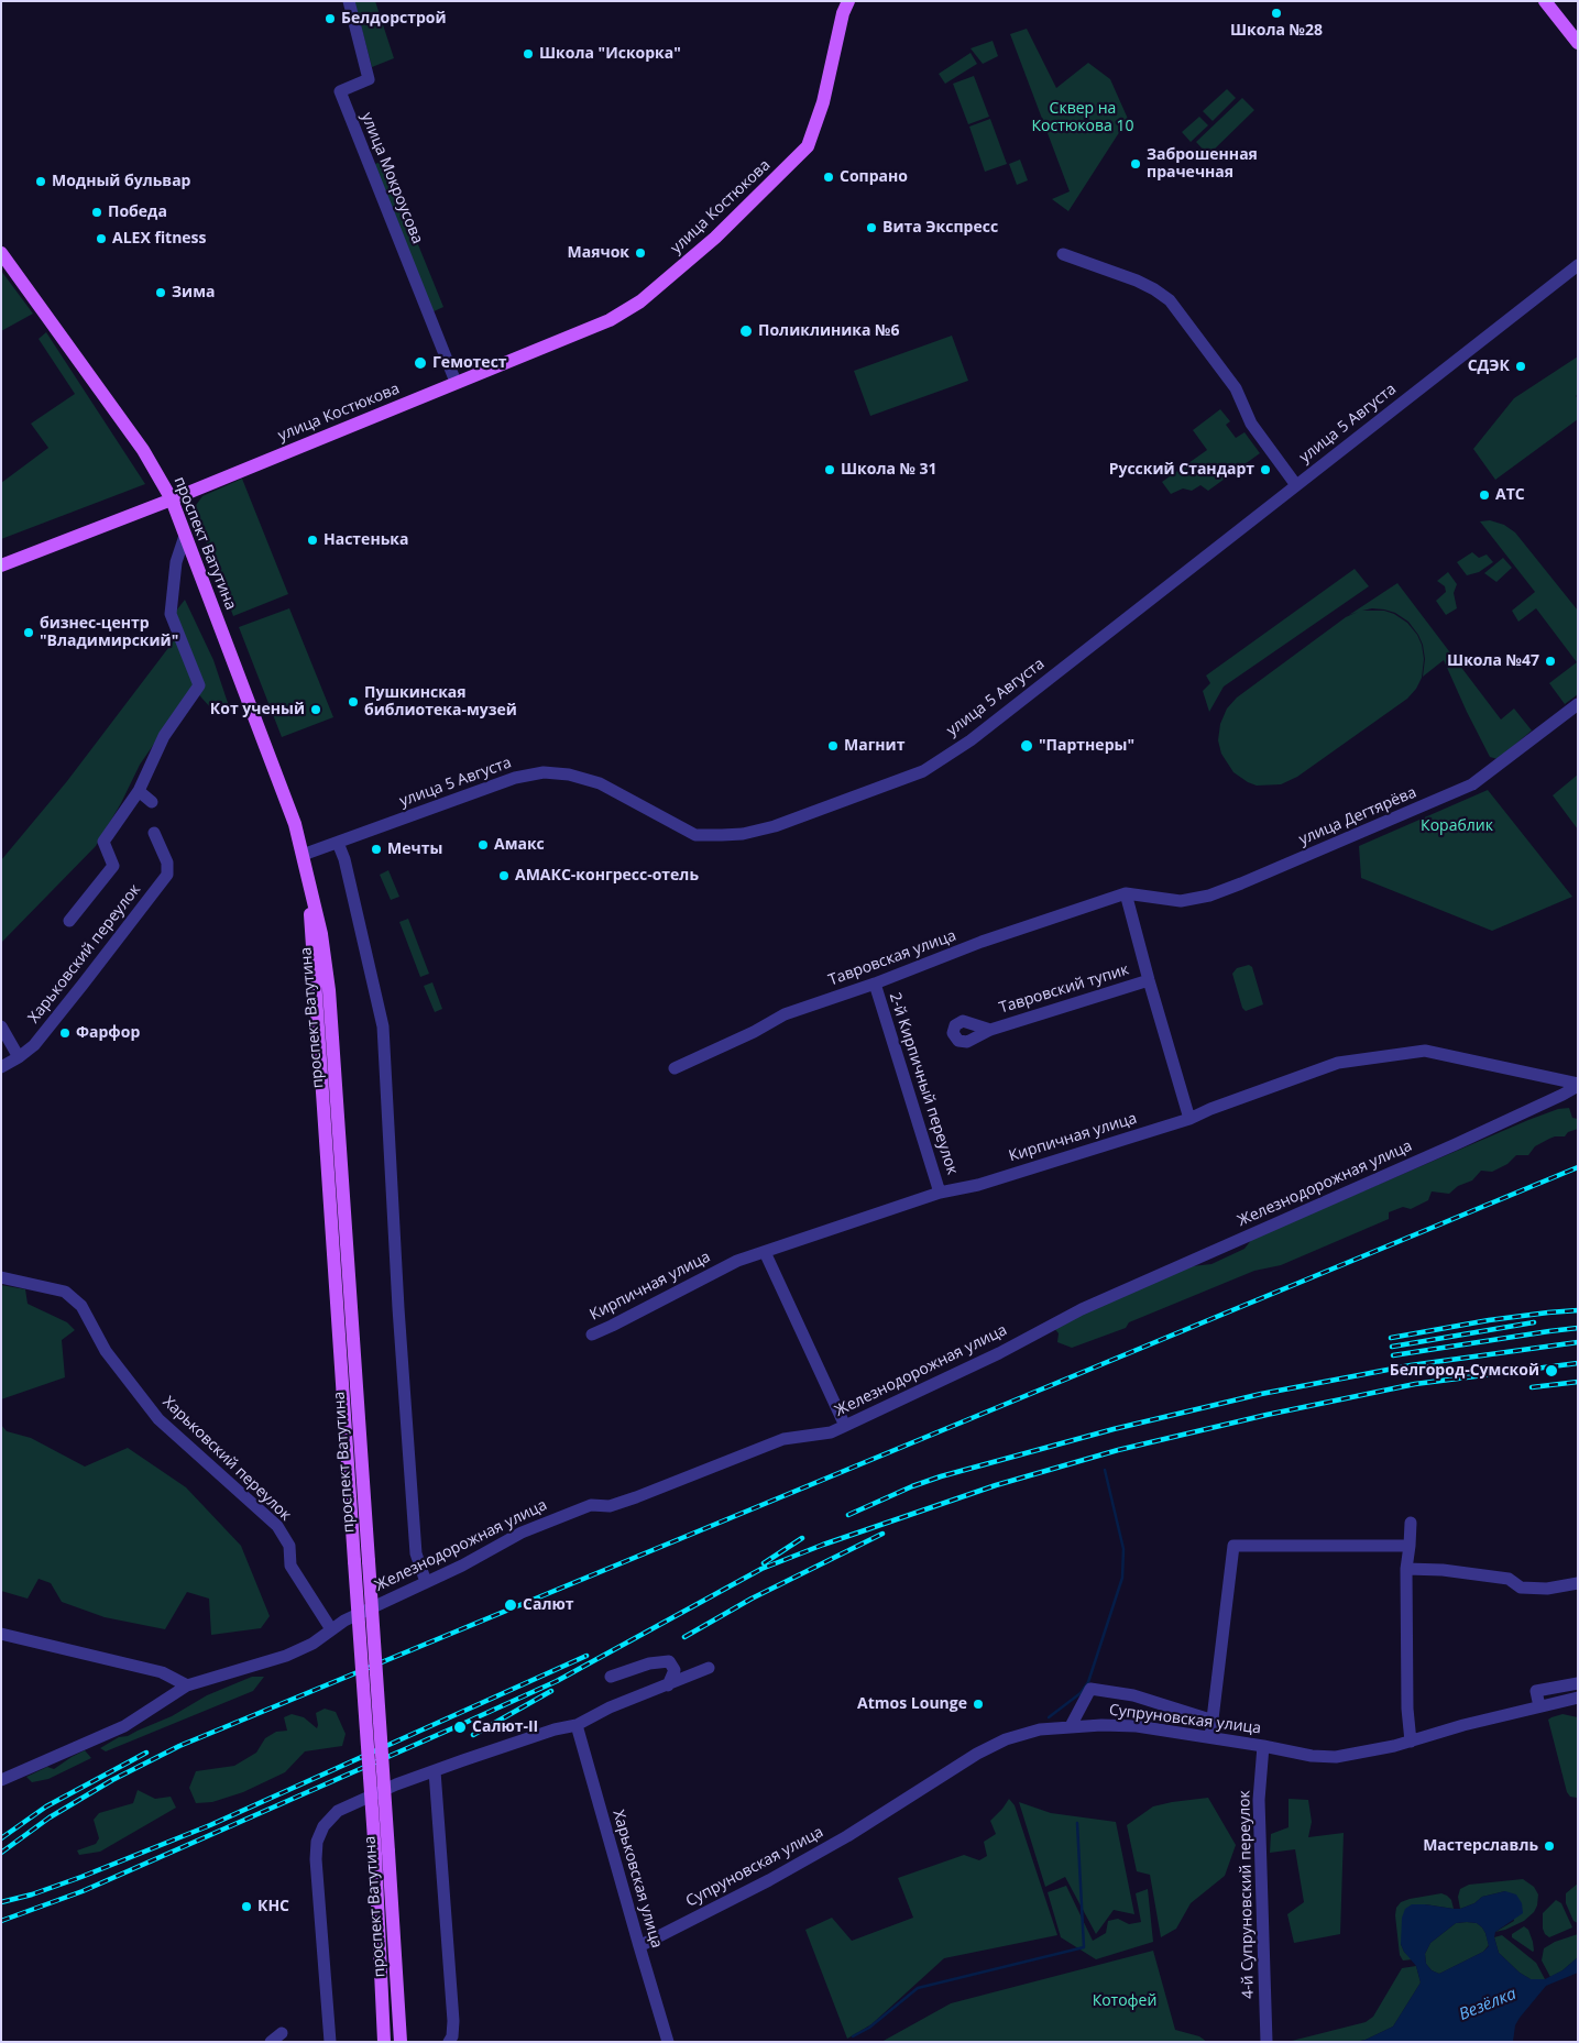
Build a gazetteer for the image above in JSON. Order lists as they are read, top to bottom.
{
  "streets": {
    "main road": ["улица Костюкова", "проспект Ватутина"],
    "street": [
      "улица Мокроусова",
      "улица 5 Августа",
      "улица Дегтярёва",
      "Харьковский переулок",
      "Тавровская улица",
      "Тавровский тупик",
      "2-й Кирпичный переулок",
      "Кирпичная улица",
      "Железнодорожная улица",
      "Супруновская улица",
      "Харьковская улица",
      "4-й Супруновский переулок"
    ]
  },
  "crossings": [
    ["улица Мокроусова", "улица Костюкова"],
    ["улица Костюкова", "проспект Ватутина"],
    ["улица 5 Августа", "проспект Ватутина"],
    ["улица Дегтярёва", "Тавровская улица"],
    ["Харьковский переулок", "Железнодорожная улица"],
    ["Тавровская улица", "2-й Кирпичный переулок"],
    ["2-й Кирпичный переулок", "Кирпичная улица"],
    ["Кирпичная улица", "Железнодорожная улица"],
    ["Супруновская улица", "Харьковская улица"],
    ["Супруновская улица", "4-й Супруновский переулок"]
  ],
  "water": ["Везёлка"],
  "parks": ["Сквер на Костюкова 10", "Кораблик", "Котофей"],
  "places": [
    "Школа №28",
    "Белдорстрой",
    "Школа \"Искорка\"",
    "Заброшенная прачечная",
    "Сопрано",
    "Модный бульвар",
    "Победа",
    "Вита Экспресс",
    "ALEX fitness",
    "Маячок",
    "Зима",
    "Поликлиника №6",
    "Гемотест",
    "СДЭК",
    "Школа № 31",
    "Русский Стандарт",
    "АТС",
    "Настенька",
    "бизнес-центр \"Владимирский\"",
    "Школа №47",
    "Пушкинская библиотека-музей",
    "Кот ученый",
    "Магнит",
    "\"Партнеры\"",
    "Амакс",
    "Мечты",
    "АМАКС-конгресс-отель",
    "Фарфор",
    "Белгород-Сумской",
    "Салют",
    "Atmos Lounge",
    "Салют-II",
    "Мастерславль",
    "КНС"
  ]
}
